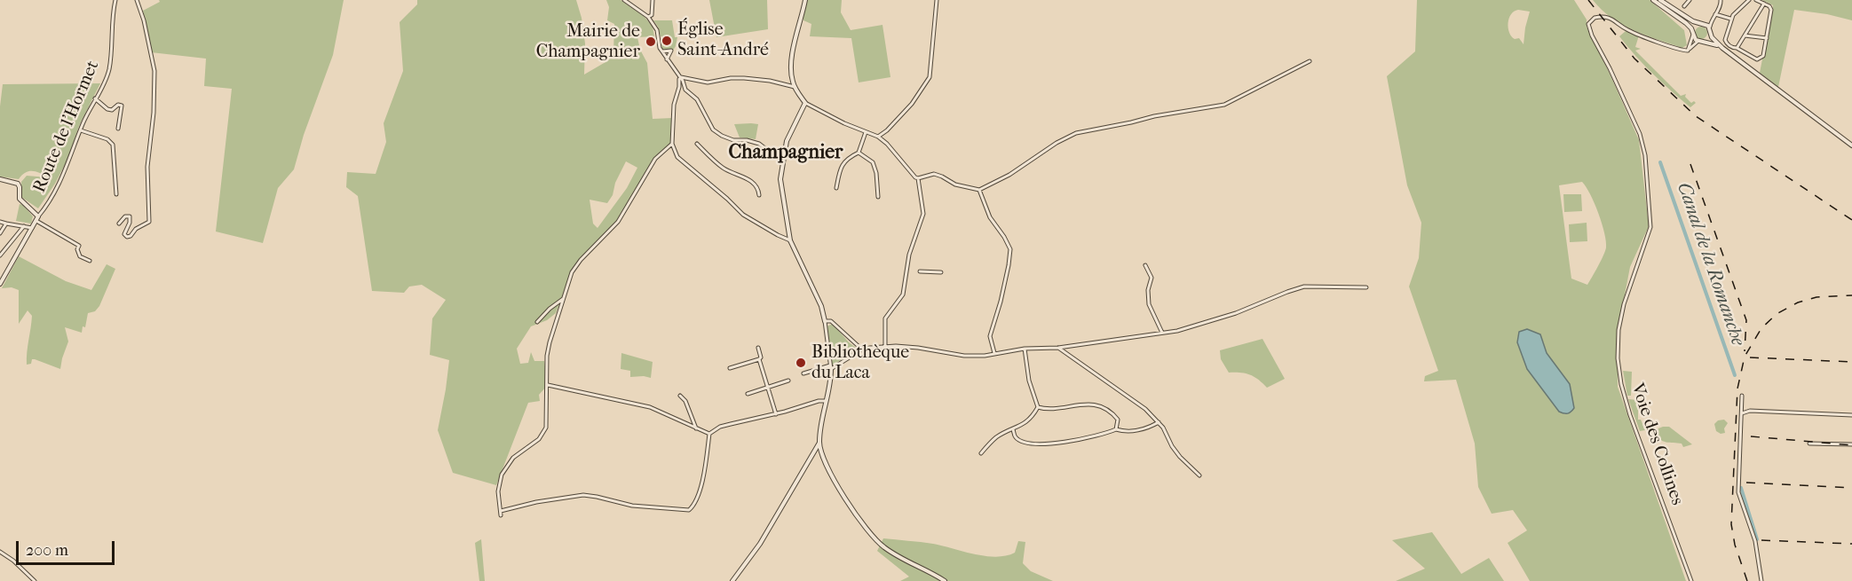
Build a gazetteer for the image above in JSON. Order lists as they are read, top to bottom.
{
  "streets": {
    "street": ["Route de l'Hormet", "Voie des Collines"]
  },
  "districts": ["Champagnier"],
  "water": ["Canal de la Romanche"],
  "places": ["Église Saint-André", "Mairie de Champagnier", "Bibliothèque du Laca"],
  "scale_bar": "200 m"
}
